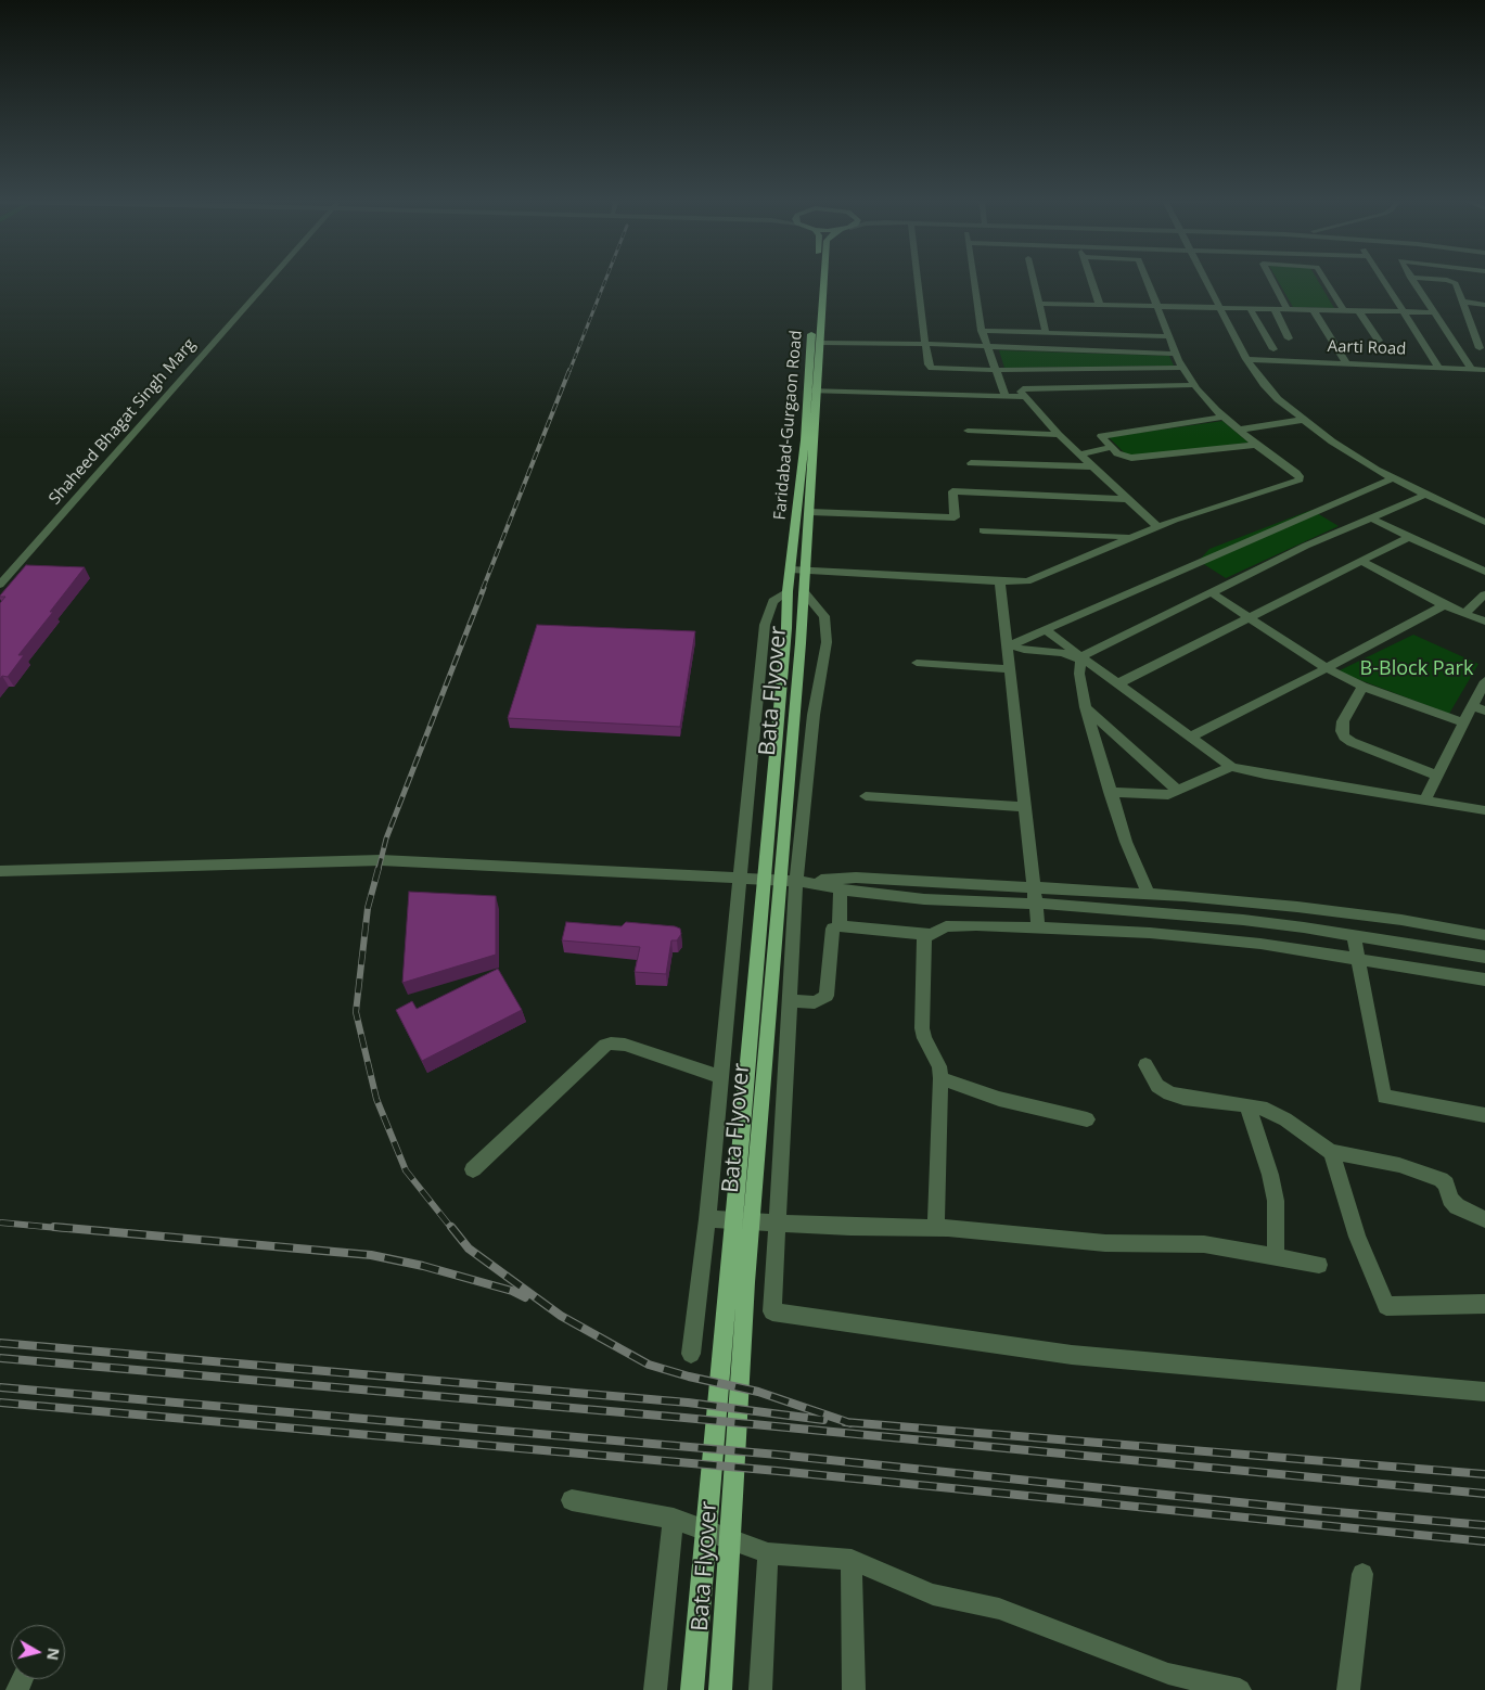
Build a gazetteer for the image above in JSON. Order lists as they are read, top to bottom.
{
  "streets": {
    "main road": ["Faridabad-Gurgaon Road", "Bata Flyover"],
    "street": ["Aarti Road", "Shaheed Bhagat Singh Marg"]
  },
  "crossings": [
    ["Faridabad-Gurgaon Road", "Bata Flyover"]
  ],
  "parks": ["B-Block Park"],
  "north": "right"
}
